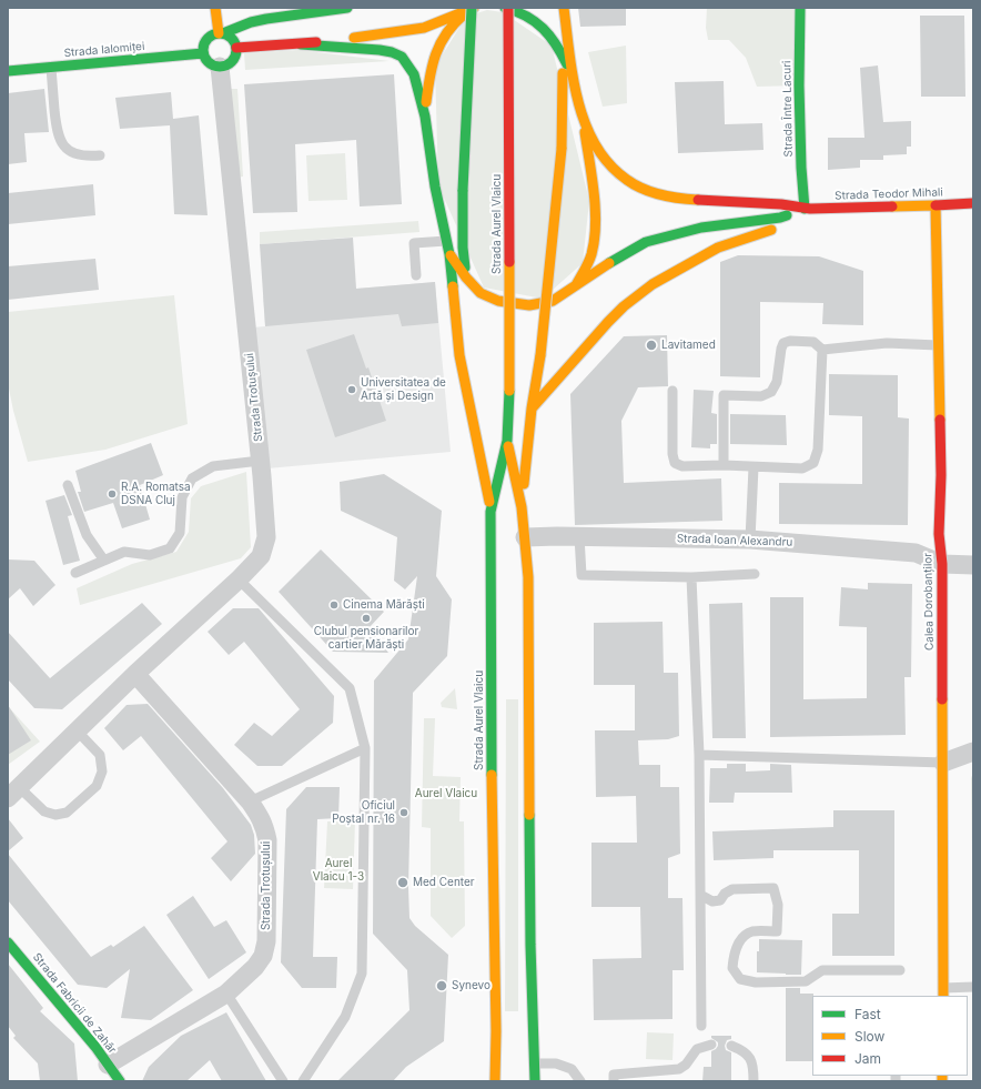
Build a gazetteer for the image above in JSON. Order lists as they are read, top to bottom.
{
  "streets": {
    "main road": [
      "Strada Ialomiței",
      "Strada Între Lacuri",
      "Strada Teodor Mihali",
      "Strada Aurel Vlaicu",
      "Calea Dorobanților",
      "Strada Fabricii de Zahăr"
    ],
    "street": ["Strada Trotușului", "Strada Ioan Alexandru"]
  },
  "crossings": [
    ["Strada Ialomiței", "Strada Trotușului"],
    ["Strada Între Lacuri", "Strada Teodor Mihali"],
    ["Strada Teodor Mihali", "Calea Dorobanților"],
    ["Strada Aurel Vlaicu", "Strada Ioan Alexandru"],
    ["Strada Trotușului", "Strada Fabricii de Zahăr"],
    ["Strada Ioan Alexandru", "Calea Dorobanților"]
  ],
  "parks": ["Aurel Vlaicu", "Aurel Vlaicu 1-3"],
  "places": [
    "Lavitamed",
    "Universitatea de Artă și Design",
    "R.A. Romatsa DSNA Cluj",
    "Cinema Mărăști",
    "Clubul pensionarilor cartier Mărăști",
    "Oficiul Poștal nr. 16",
    "Med Center",
    "Synevo"
  ],
  "legend": ["Fast", "Slow", "Jam"]
}
